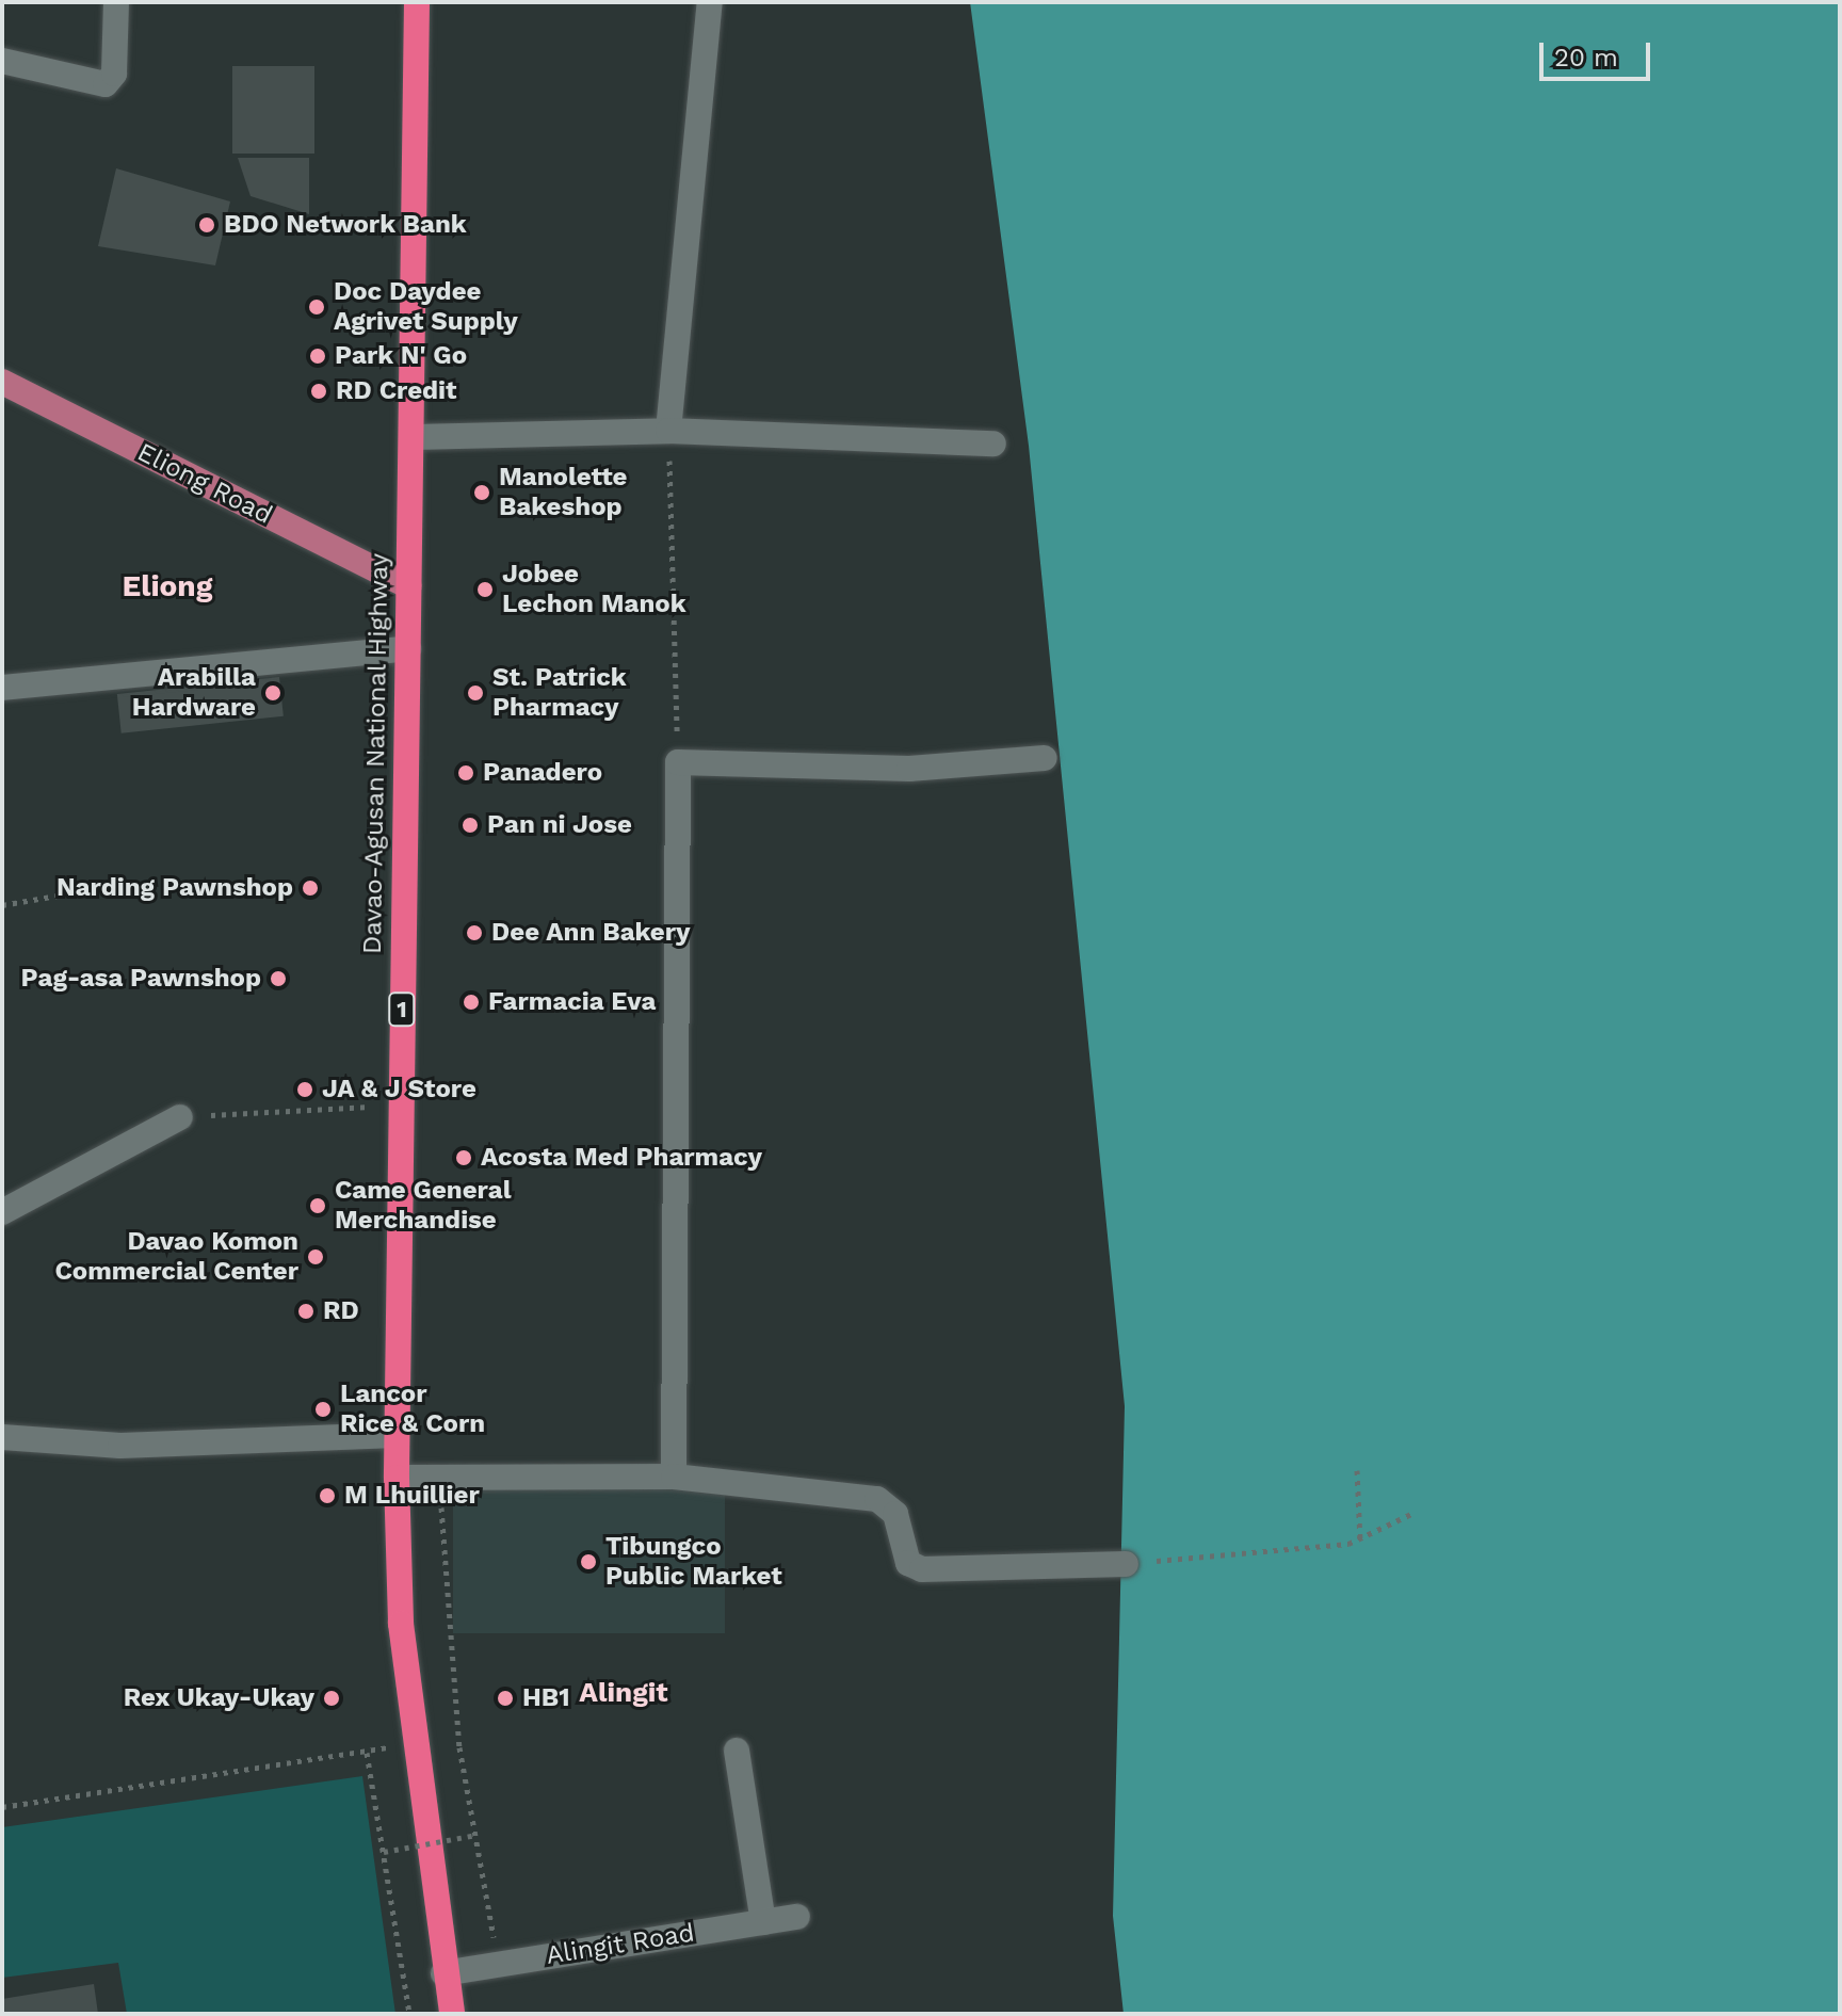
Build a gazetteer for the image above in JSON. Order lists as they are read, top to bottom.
{
  "streets": {
    "highway": ["Davao-Agusan National Highway", "1"],
    "main road": ["Eliong Road"],
    "street": ["Alingit Road"]
  },
  "crossings": [
    ["Eliong Road", "Davao-Agusan National Highway"],
    ["Davao-Agusan National Highway", "Alingit Road"]
  ],
  "districts": ["Eliong", "Alingit"],
  "places": [
    "BDO Network Bank",
    "Doc Daydee Agrivet Supply",
    "Park N' Go",
    "RD Credit",
    "Manolette Bakeshop",
    "Jobee Lechon Manok",
    "Arabilla Hardware",
    "St. Patrick Pharmacy",
    "Panadero",
    "Pan ni Jose",
    "Narding Pawnshop",
    "Dee Ann Bakery",
    "Pag-asa Pawnshop",
    "Farmacia Eva",
    "JA & J Store",
    "Acosta Med Pharmacy",
    "Came General Merchandise",
    "Davao Komon Commercial Center",
    "RD",
    "Lancor Rice & Corn",
    "M Lhuillier",
    "Tibungco Public Market",
    "Rex Ukay-Ukay",
    "HB1"
  ],
  "scale_bar": "20 m"
}
